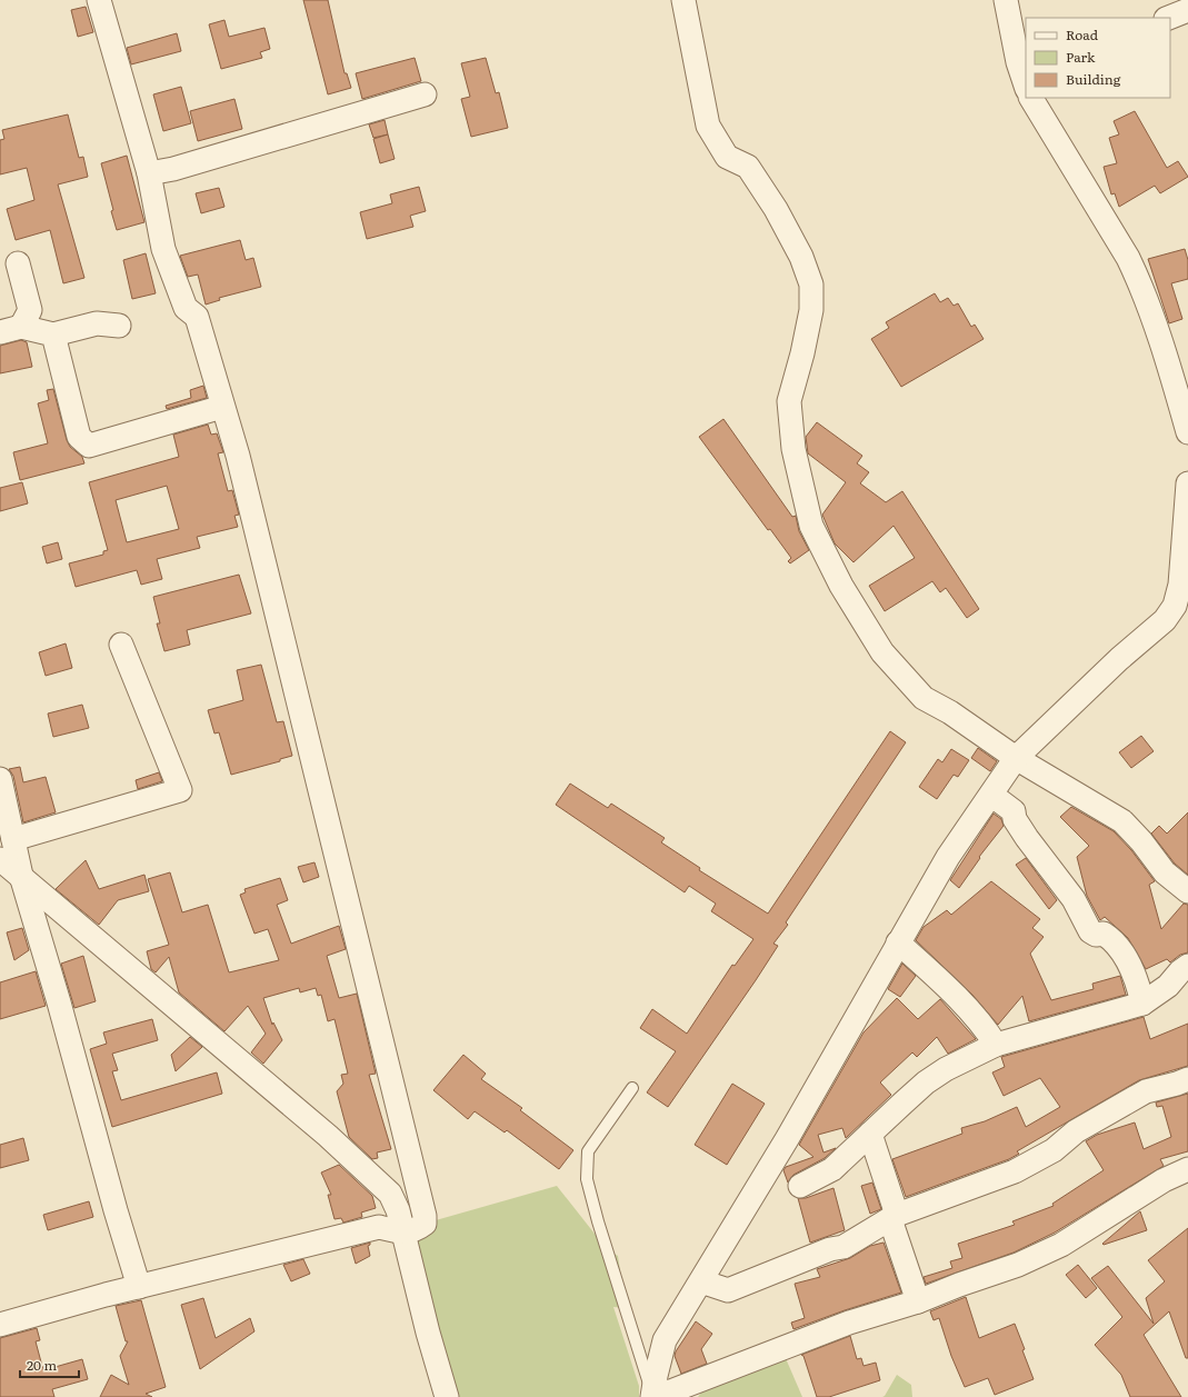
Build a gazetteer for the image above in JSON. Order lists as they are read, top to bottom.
{
  "legend": ["Road", "Park", "Building"],
  "scale_bar": "20 m"
}
